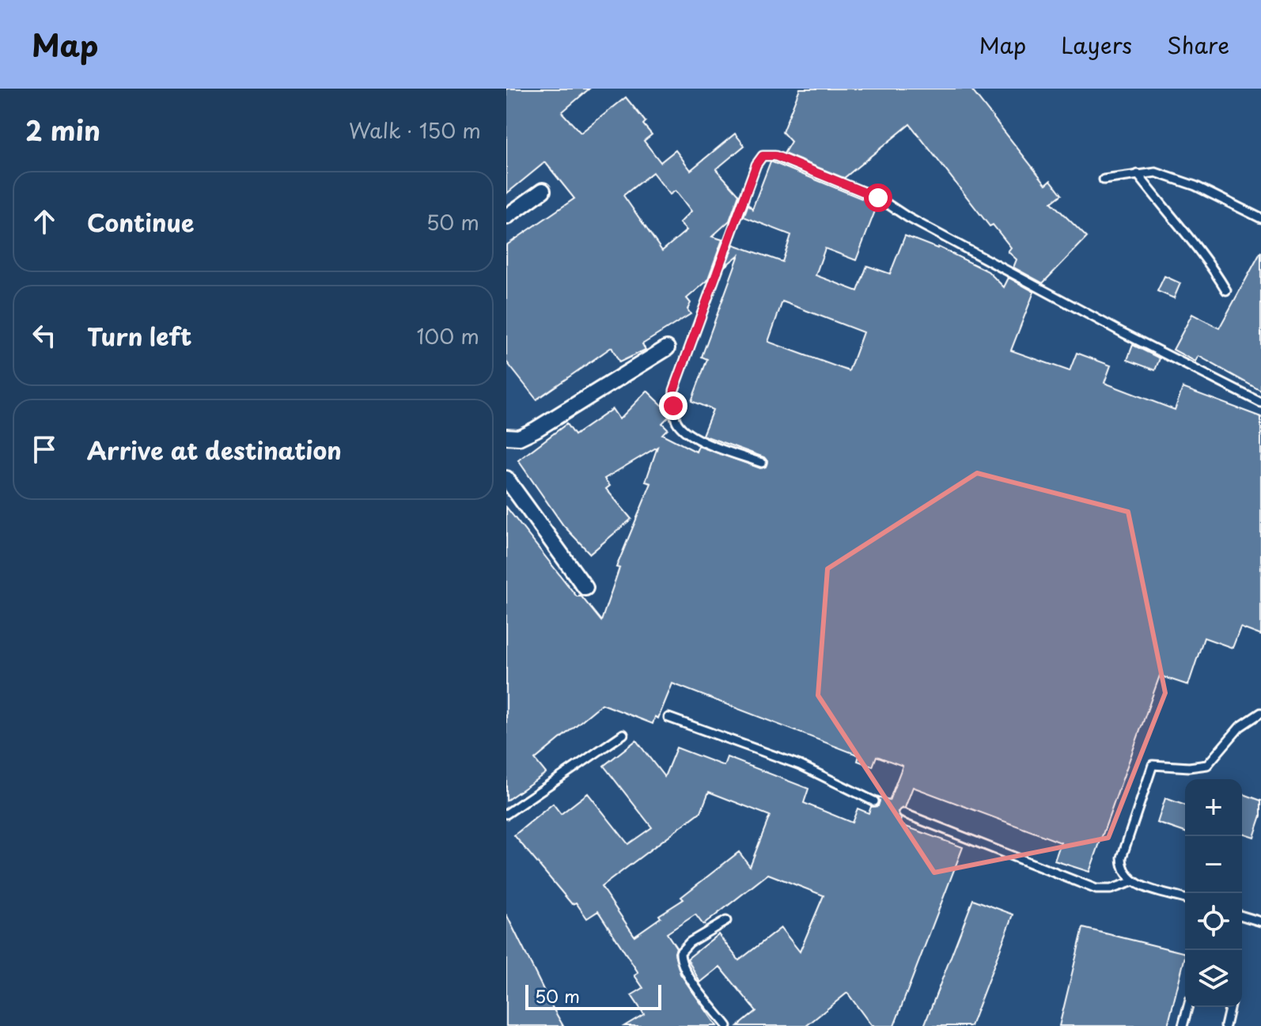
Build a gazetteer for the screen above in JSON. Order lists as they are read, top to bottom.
{
  "scale_bar": "50 m",
  "page": {
    "header": "Map",
    "nav": ["Map", "Layers", "Share"],
    "heading": ["2 min", "Walk · 150 m"],
    "list": [
      ["Continue", "50 m"],
      ["Turn left", "100 m"],
      "Arrive at destination"
    ],
    "map_buttons": ["+", "−"],
    "scale": "50 m"
  }
}
